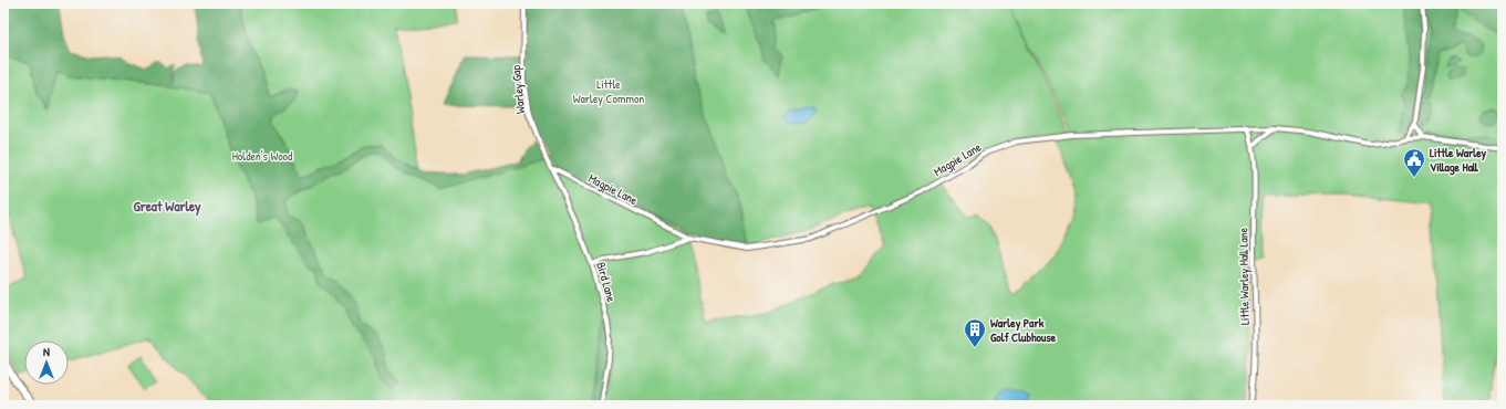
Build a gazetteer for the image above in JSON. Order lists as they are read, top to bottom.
{
  "streets": {
    "street": [
      "Warley Gap",
      "Magpie Lane",
      "Little Warley Hall Lane",
      "Bird Lane"
    ]
  },
  "crossings": [
    ["Warley Gap", "Magpie Lane"],
    ["Warley Gap", "Bird Lane"],
    ["Magpie Lane", "Little Warley Hall Lane"],
    ["Magpie Lane", "Bird Lane"]
  ],
  "districts": ["Great Warley"],
  "parks": ["Little Warley Common", "Holden's Wood"],
  "places": {
    "public building": ["Little Warley Village Hall"],
    "building": ["Warley Park Golf Clubhouse"]
  },
  "north": "top"
}
